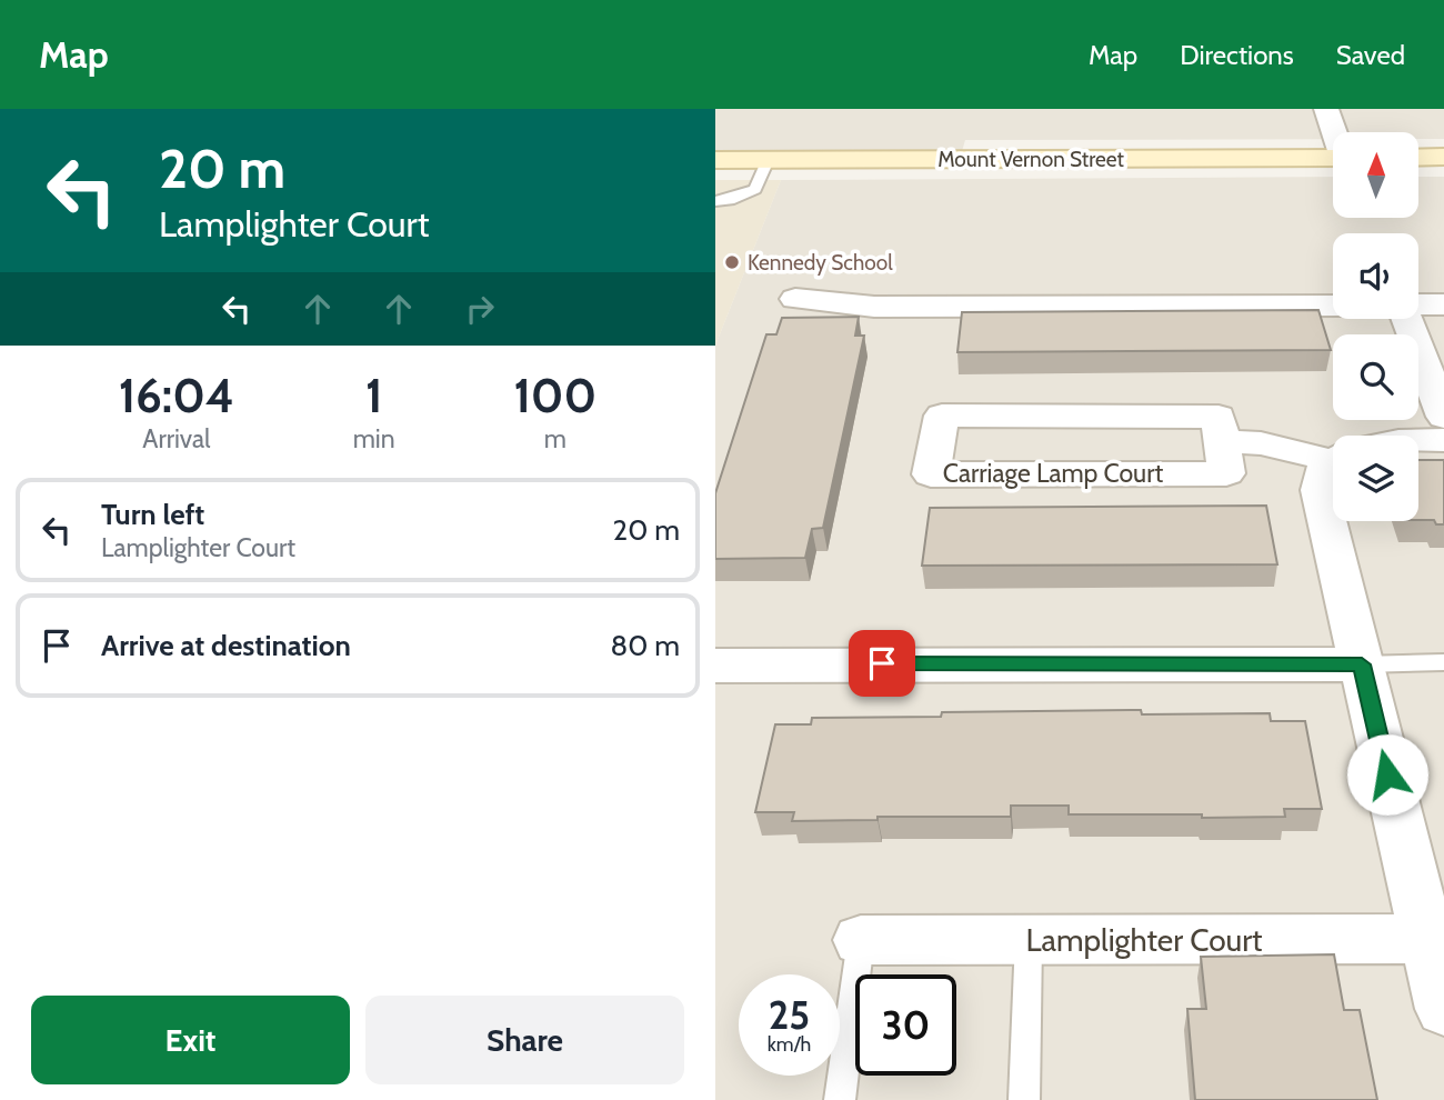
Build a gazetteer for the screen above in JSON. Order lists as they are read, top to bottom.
{
  "streets": {
    "street": ["Mount Vernon Street", "Carriage Lamp Court", "Lamplighter Court"]
  },
  "places": ["Kennedy School"],
  "north": "top",
  "page": {
    "header": "Map",
    "nav": ["Map", "Directions", "Saved"],
    "turn": ["20 m", "Lamplighter Court"],
    "eta": [
      "16:04",
      "Arrival",
      "1",
      "min",
      "100",
      "m"
    ],
    "list": [
      {
        "name": "Turn left",
        "note": "Lamplighter Court",
        "value": "20 m"
      },
      {
        "name": "Arrive at destination",
        "value": "80 m"
      }
    ],
    "speed": "25 km/h",
    "limit": "30",
    "buttons": ["Exit", "Share"]
  }
}
